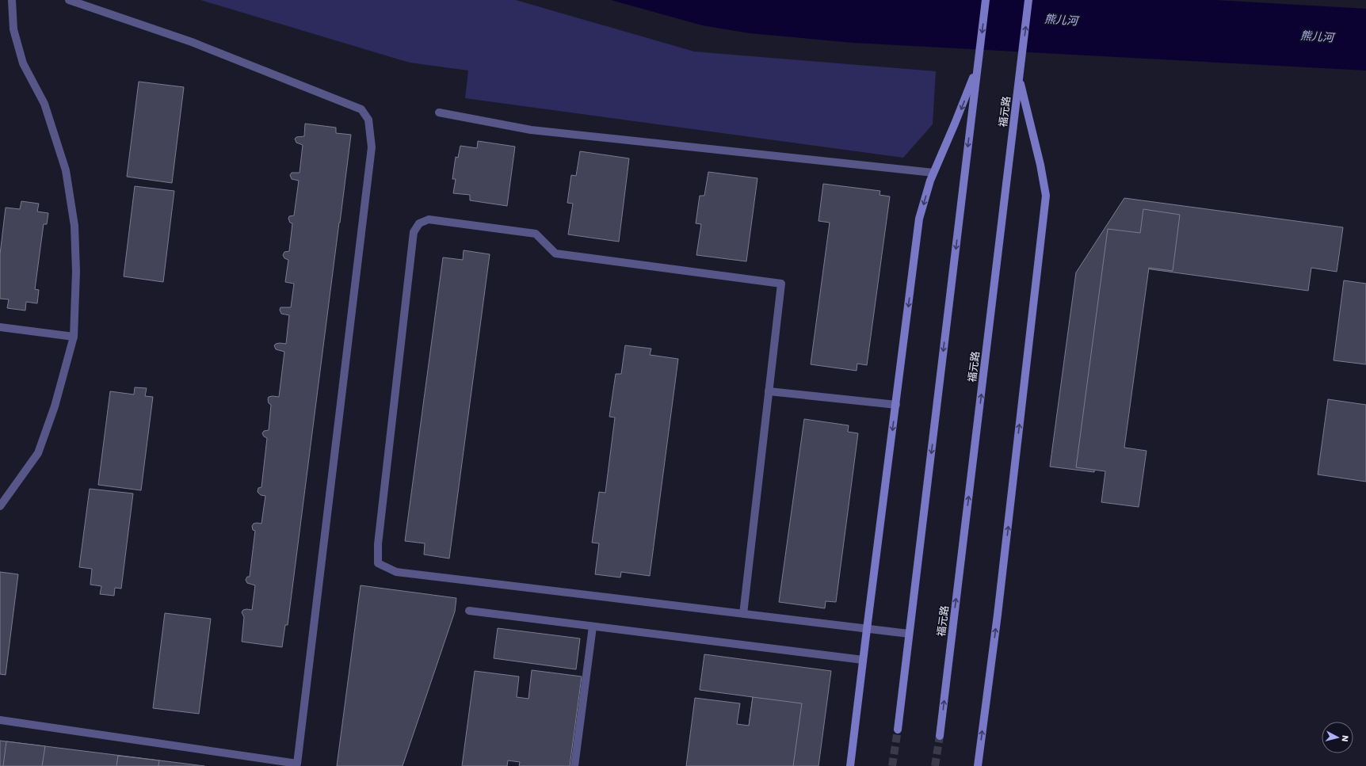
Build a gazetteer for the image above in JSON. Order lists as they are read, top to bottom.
{
  "streets": {
    "main road": ["福元路"]
  },
  "water": ["熊儿河"],
  "north": "right"
}
